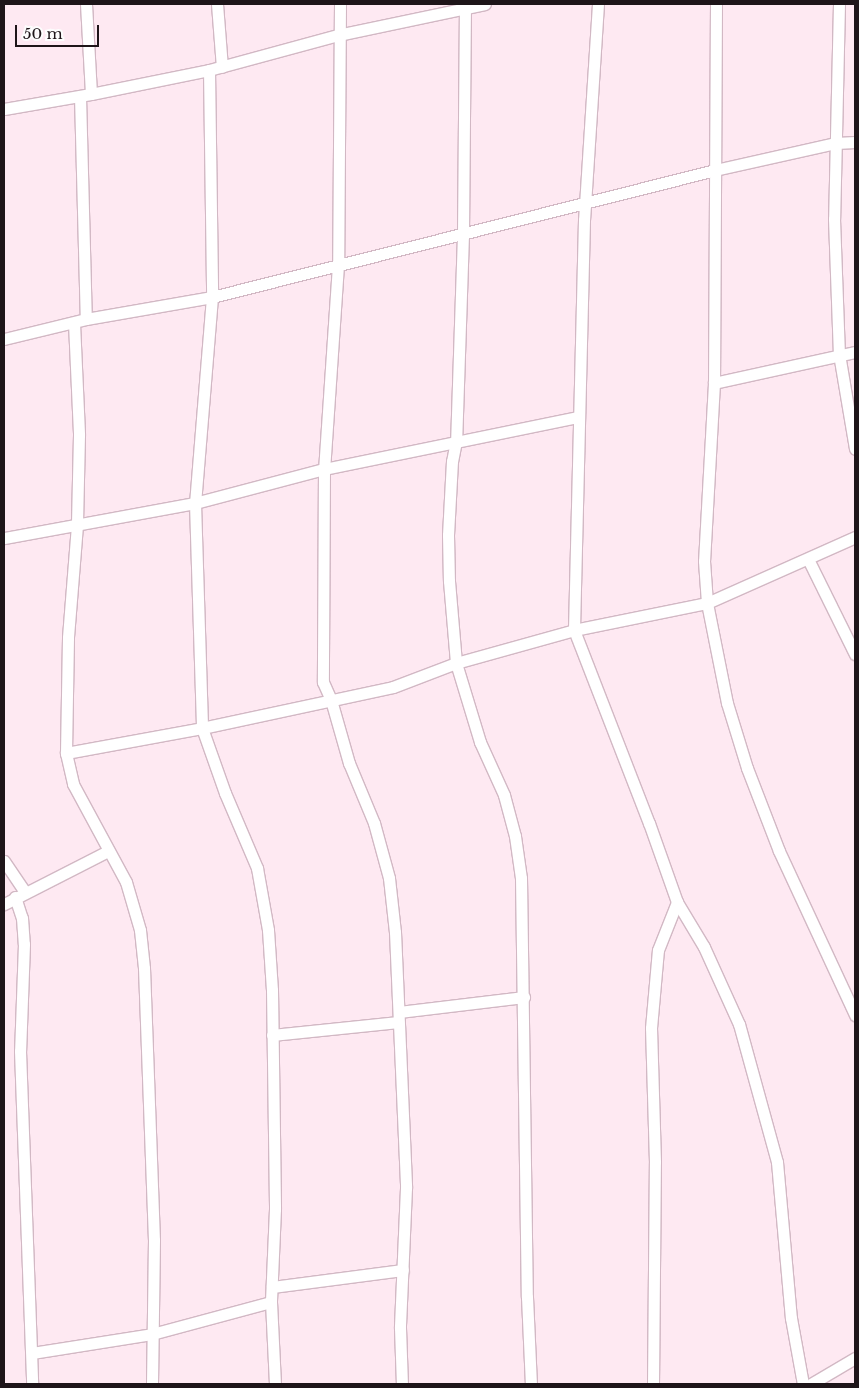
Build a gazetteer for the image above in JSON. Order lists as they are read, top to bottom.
{
  "scale_bar": "50 m"
}
